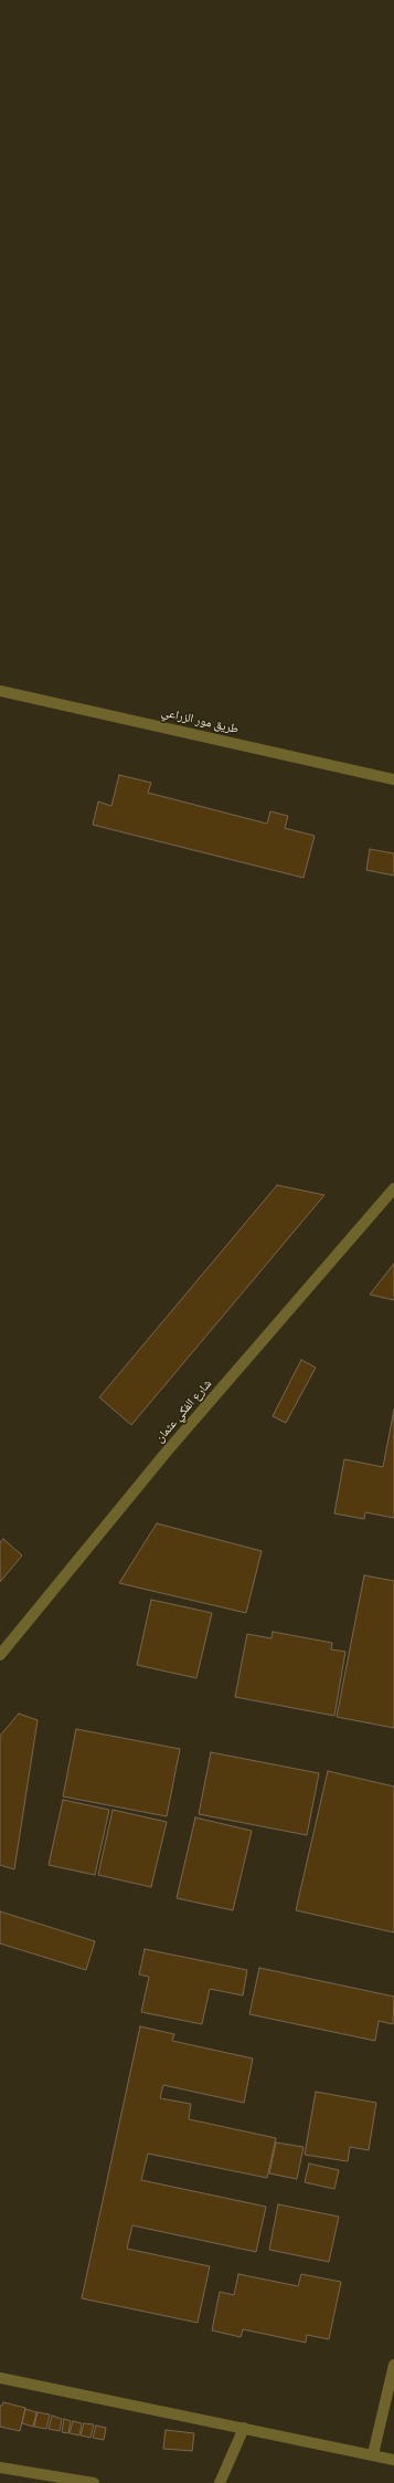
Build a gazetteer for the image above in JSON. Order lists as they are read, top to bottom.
{
  "streets": {
    "street": ["طريق مور الزراعي", "شارع الفكي عثمان"]
  }
}
